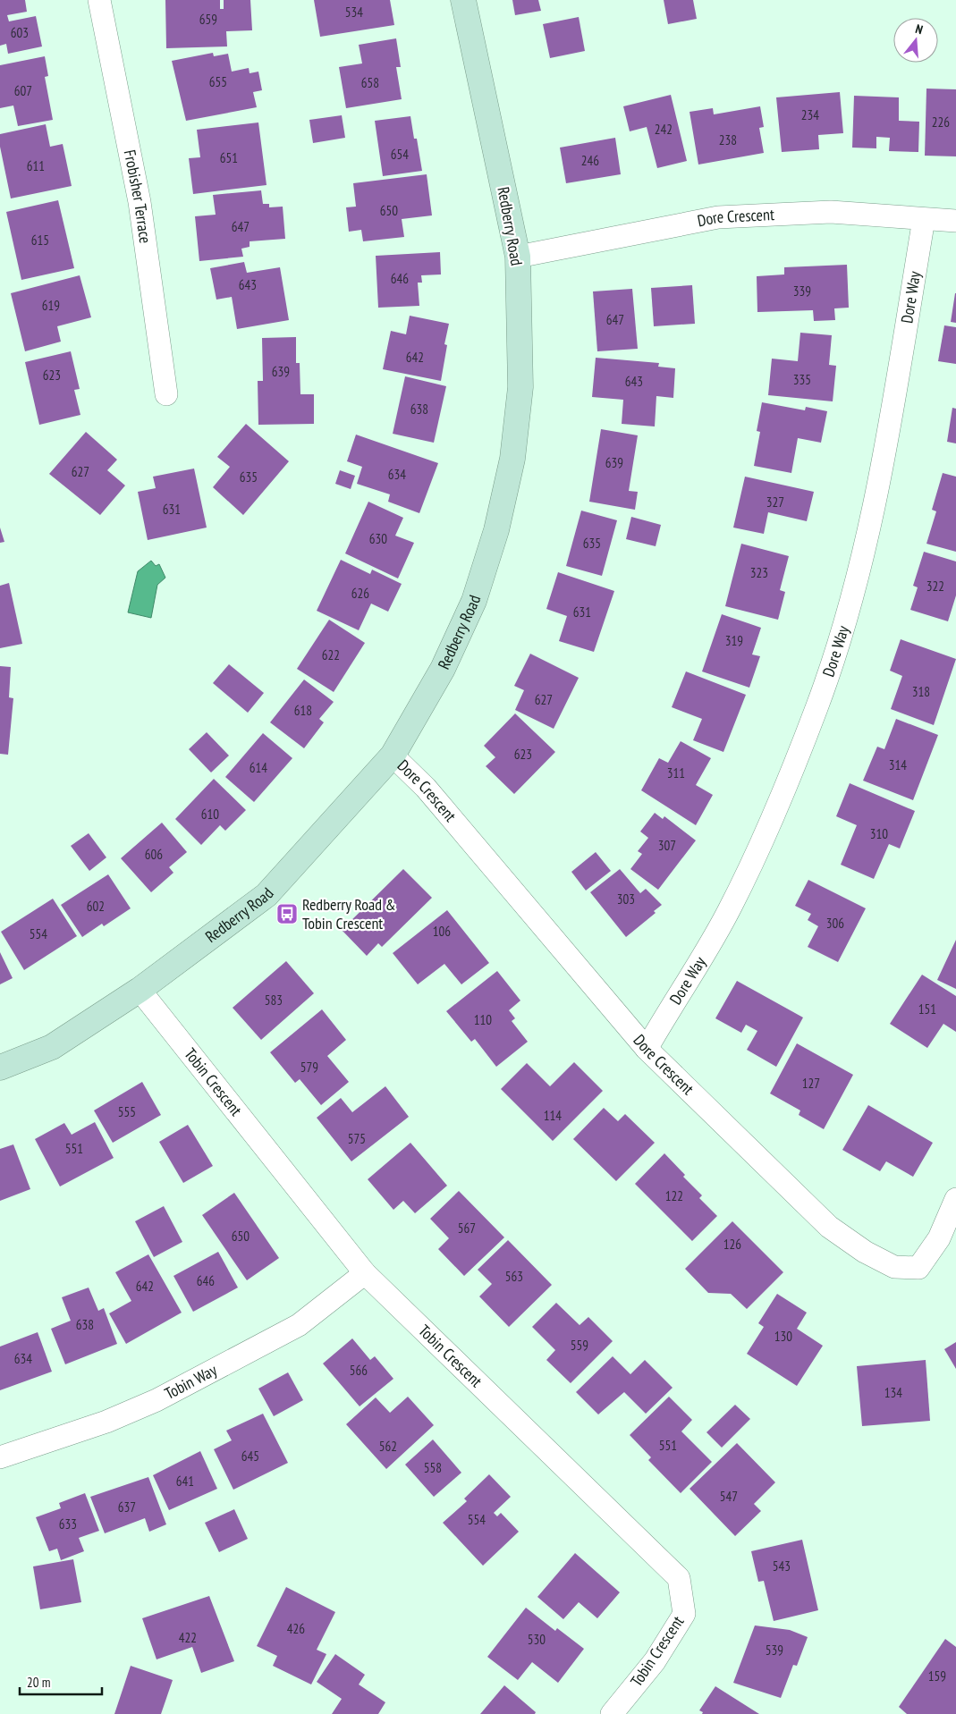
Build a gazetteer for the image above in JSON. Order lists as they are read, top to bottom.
{
  "streets": {
    "street": [
      "Frobisher Terrace",
      "Dore Crescent",
      "Redberry Road",
      "Dore Way",
      "Tobin Crescent",
      "Tobin Way"
    ]
  },
  "crossings": [
    ["Dore Crescent", "Redberry Road"],
    ["Dore Crescent", "Dore Way"],
    ["Redberry Road", "Tobin Crescent"],
    ["Tobin Crescent", "Tobin Way"]
  ],
  "places": {
    "bus stop": ["Redberry Road & Tobin Crescent"]
  },
  "house_numbers": [
    "534",
    "659",
    "603",
    "655",
    "658",
    "607",
    "234",
    "226",
    "242",
    "238",
    "654",
    "651",
    "246",
    "611",
    "650",
    "647",
    "615",
    "646",
    "643",
    "339",
    "619",
    "647",
    "642",
    "639",
    "623",
    "335",
    "643",
    "638",
    "639",
    "627",
    "634",
    "635",
    "327",
    "631",
    "630",
    "635",
    "323",
    "322",
    "626",
    "631",
    "319",
    "622",
    "318",
    "627",
    "618",
    "623",
    "314",
    "614",
    "311",
    "610",
    "310",
    "307",
    "606",
    "303",
    "602",
    "306",
    "106",
    "554",
    "583",
    "151",
    "110",
    "579",
    "127",
    "555",
    "114",
    "575",
    "551",
    "122",
    "567",
    "650",
    "126",
    "563",
    "646",
    "642",
    "638",
    "130",
    "559",
    "634",
    "566",
    "134",
    "551",
    "562",
    "645",
    "558",
    "641",
    "547",
    "637",
    "554",
    "633",
    "543",
    "426",
    "422",
    "530",
    "539",
    "159"
  ],
  "scale_bar": "20 m",
  "north": "top"
}
